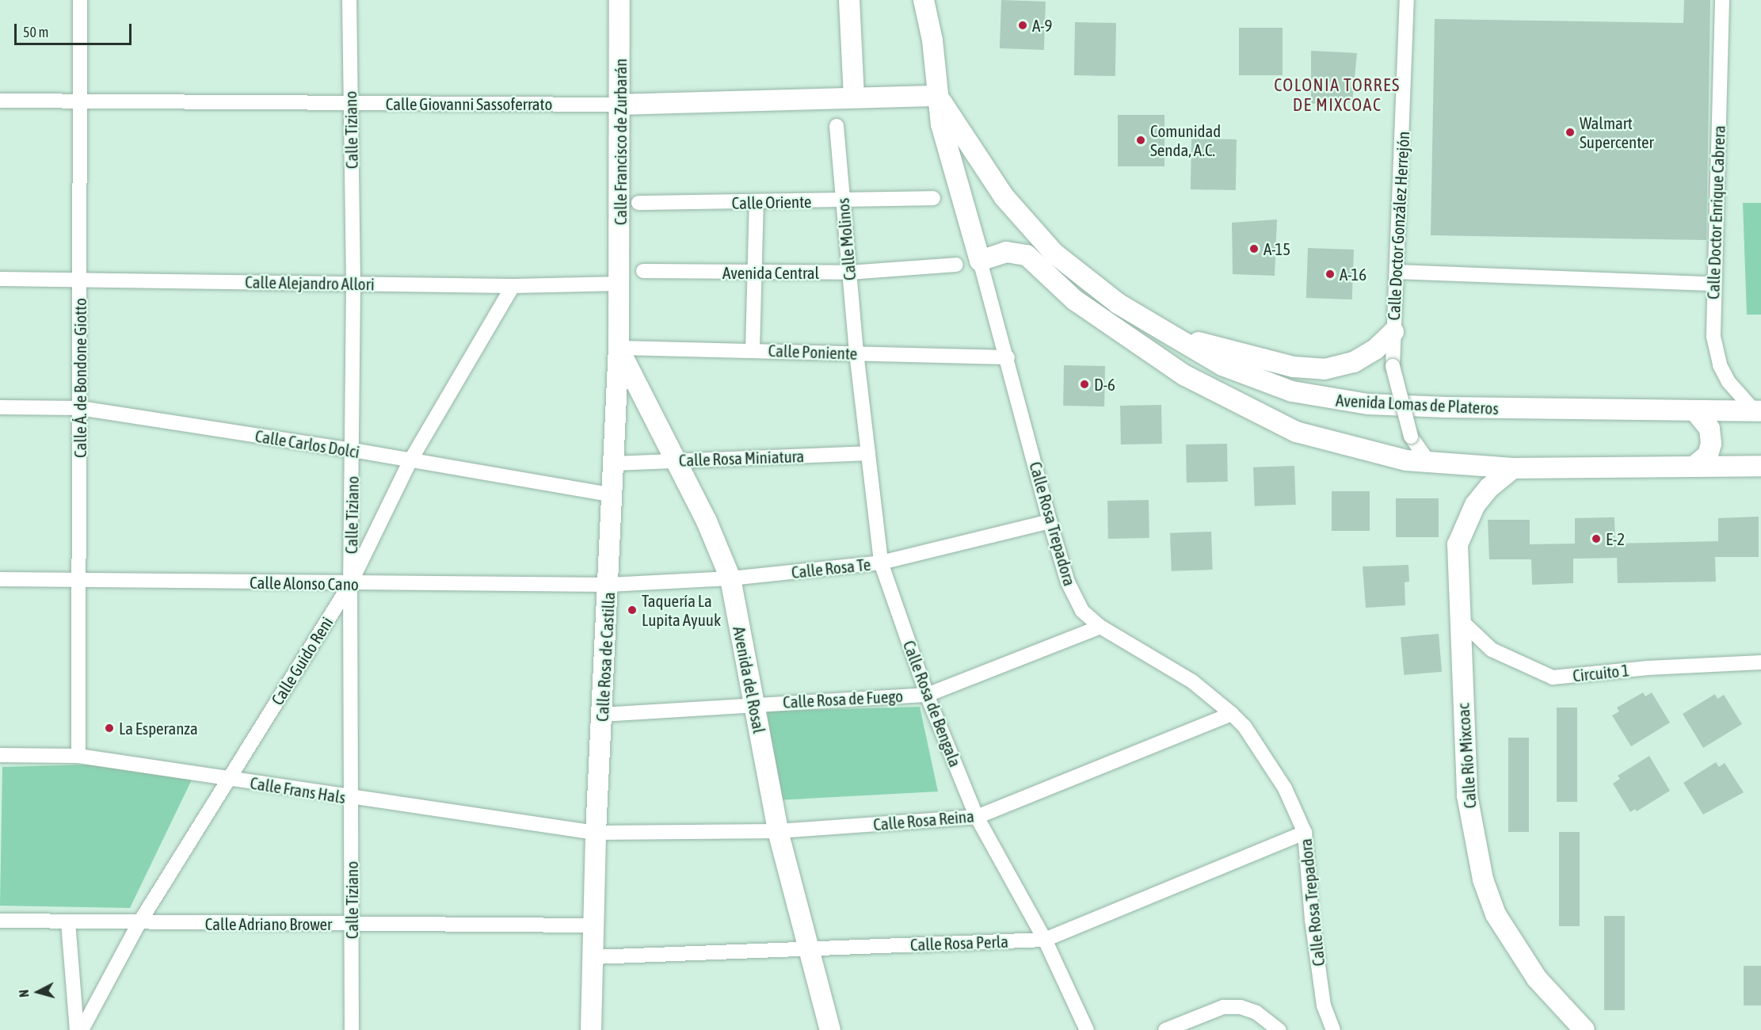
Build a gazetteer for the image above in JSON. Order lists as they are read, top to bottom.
{
  "streets": {
    "street": [
      "Calle Giovanni Sassoferrato",
      "Calle Tiziano",
      "Calle Francisco de Zurbarán",
      "Calle Oriente",
      "Calle Doctor Enrique Cabrera",
      "Calle Doctor González Herrejón",
      "Calle Molinos",
      "Avenida Central",
      "Calle Alejandro Allori",
      "Calle Poniente",
      "Calle Á. de Bondone Giotto",
      "Avenida Lomas de Plateros",
      "Calle Carlos Dolci",
      "Calle Rosa Miniatura",
      "Calle Rosa Trepadora",
      "Calle Rosa Te",
      "Calle Alonso Cano",
      "Calle Rosa de Castilla",
      "Calle Guido Reni",
      "Circuito 1",
      "Avenida del Rosal",
      "Calle Rosa de Fuego",
      "Calle Rosa de Bengala",
      "Calle Río Mixcoac",
      "Calle Frans Hals",
      "Calle Rosa Reina",
      "Calle Adriano Brower",
      "Calle Rosa Perla"
    ]
  },
  "crossings": [
    ["Calle Giovanni Sassoferrato", "Calle Tiziano"],
    ["Calle Giovanni Sassoferrato", "Calle Francisco de Zurbarán"],
    ["Calle Giovanni Sassoferrato", "Calle Á. de Bondone Giotto"],
    ["Calle Giovanni Sassoferrato", "Avenida Lomas de Plateros"],
    ["Calle Giovanni Sassoferrato", "Calle Rosa Trepadora"],
    ["Calle Tiziano", "Calle Alejandro Allori"],
    ["Calle Tiziano", "Calle Carlos Dolci"],
    ["Calle Tiziano", "Calle Alonso Cano"],
    ["Calle Tiziano", "Calle Guido Reni"],
    ["Calle Tiziano", "Calle Frans Hals"],
    ["Calle Tiziano", "Calle Adriano Brower"],
    ["Calle Francisco de Zurbarán", "Calle Alejandro Allori"],
    ["Calle Francisco de Zurbarán", "Calle Rosa de Castilla"],
    ["Calle Oriente", "Calle Molinos"],
    ["Calle Doctor Enrique Cabrera", "Avenida Lomas de Plateros"],
    ["Calle Molinos", "Avenida Central"],
    ["Calle Molinos", "Calle Poniente"],
    ["Calle Molinos", "Calle Rosa de Bengala"],
    ["Calle Alejandro Allori", "Calle Á. de Bondone Giotto"],
    ["Calle Alejandro Allori", "Calle Rosa de Castilla"],
    ["Calle Alejandro Allori", "Calle Guido Reni"],
    ["Calle Poniente", "Calle Rosa Trepadora"],
    ["Calle Poniente", "Calle Rosa de Castilla"],
    ["Calle Poniente", "Avenida del Rosal"],
    ["Calle Poniente", "Calle Rosa de Bengala"],
    ["Calle Á. de Bondone Giotto", "Calle Carlos Dolci"],
    ["Calle Á. de Bondone Giotto", "Calle Alonso Cano"],
    ["Calle Á. de Bondone Giotto", "Calle Frans Hals"],
    ["Avenida Lomas de Plateros", "Calle Rosa Trepadora"],
    ["Calle Carlos Dolci", "Calle Rosa de Castilla"],
    ["Calle Carlos Dolci", "Calle Guido Reni"],
    ["Calle Rosa Miniatura", "Calle Rosa de Castilla"],
    ["Calle Rosa Miniatura", "Avenida del Rosal"],
    ["Calle Rosa Miniatura", "Calle Rosa de Bengala"],
    ["Calle Rosa Trepadora", "Calle Rosa Te"],
    ["Calle Rosa Trepadora", "Calle Rosa de Fuego"],
    ["Calle Rosa Trepadora", "Calle Rosa Reina"],
    ["Calle Rosa Trepadora", "Calle Rosa Perla"],
    ["Calle Rosa Te", "Calle Alonso Cano"],
    ["Calle Rosa Te", "Calle Rosa de Castilla"],
    ["Calle Rosa Te", "Avenida del Rosal"],
    ["Calle Rosa Te", "Calle Rosa de Bengala"],
    ["Calle Alonso Cano", "Calle Rosa de Castilla"],
    ["Calle Alonso Cano", "Calle Guido Reni"],
    ["Calle Rosa de Castilla", "Avenida del Rosal"],
    ["Calle Rosa de Castilla", "Calle Rosa de Fuego"],
    ["Calle Rosa de Castilla", "Calle Frans Hals"],
    ["Calle Rosa de Castilla", "Calle Rosa Reina"],
    ["Calle Rosa de Castilla", "Calle Adriano Brower"],
    ["Calle Rosa de Castilla", "Calle Rosa Perla"],
    ["Calle Guido Reni", "Calle Frans Hals"],
    ["Calle Guido Reni", "Calle Adriano Brower"],
    ["Circuito 1", "Calle Río Mixcoac"],
    ["Avenida del Rosal", "Calle Rosa de Fuego"],
    ["Avenida del Rosal", "Calle Rosa Reina"],
    ["Avenida del Rosal", "Calle Rosa Perla"],
    ["Calle Rosa de Fuego", "Calle Rosa de Bengala"],
    ["Calle Rosa de Bengala", "Calle Rosa Reina"],
    ["Calle Rosa de Bengala", "Calle Rosa Perla"],
    ["Calle Frans Hals", "Calle Rosa Reina"]
  ],
  "districts": ["COLONIA TORRES DE MIXCOAC"],
  "places": [
    "A-9",
    "Walmart Supercenter",
    "Comunidad Senda, A.C.",
    "A-15",
    "A-16",
    "D-6",
    "E-2",
    "Taquería La Lupita Ayuuk",
    "La Esperanza"
  ],
  "scale_bar": "50 m",
  "north": "left"
}
